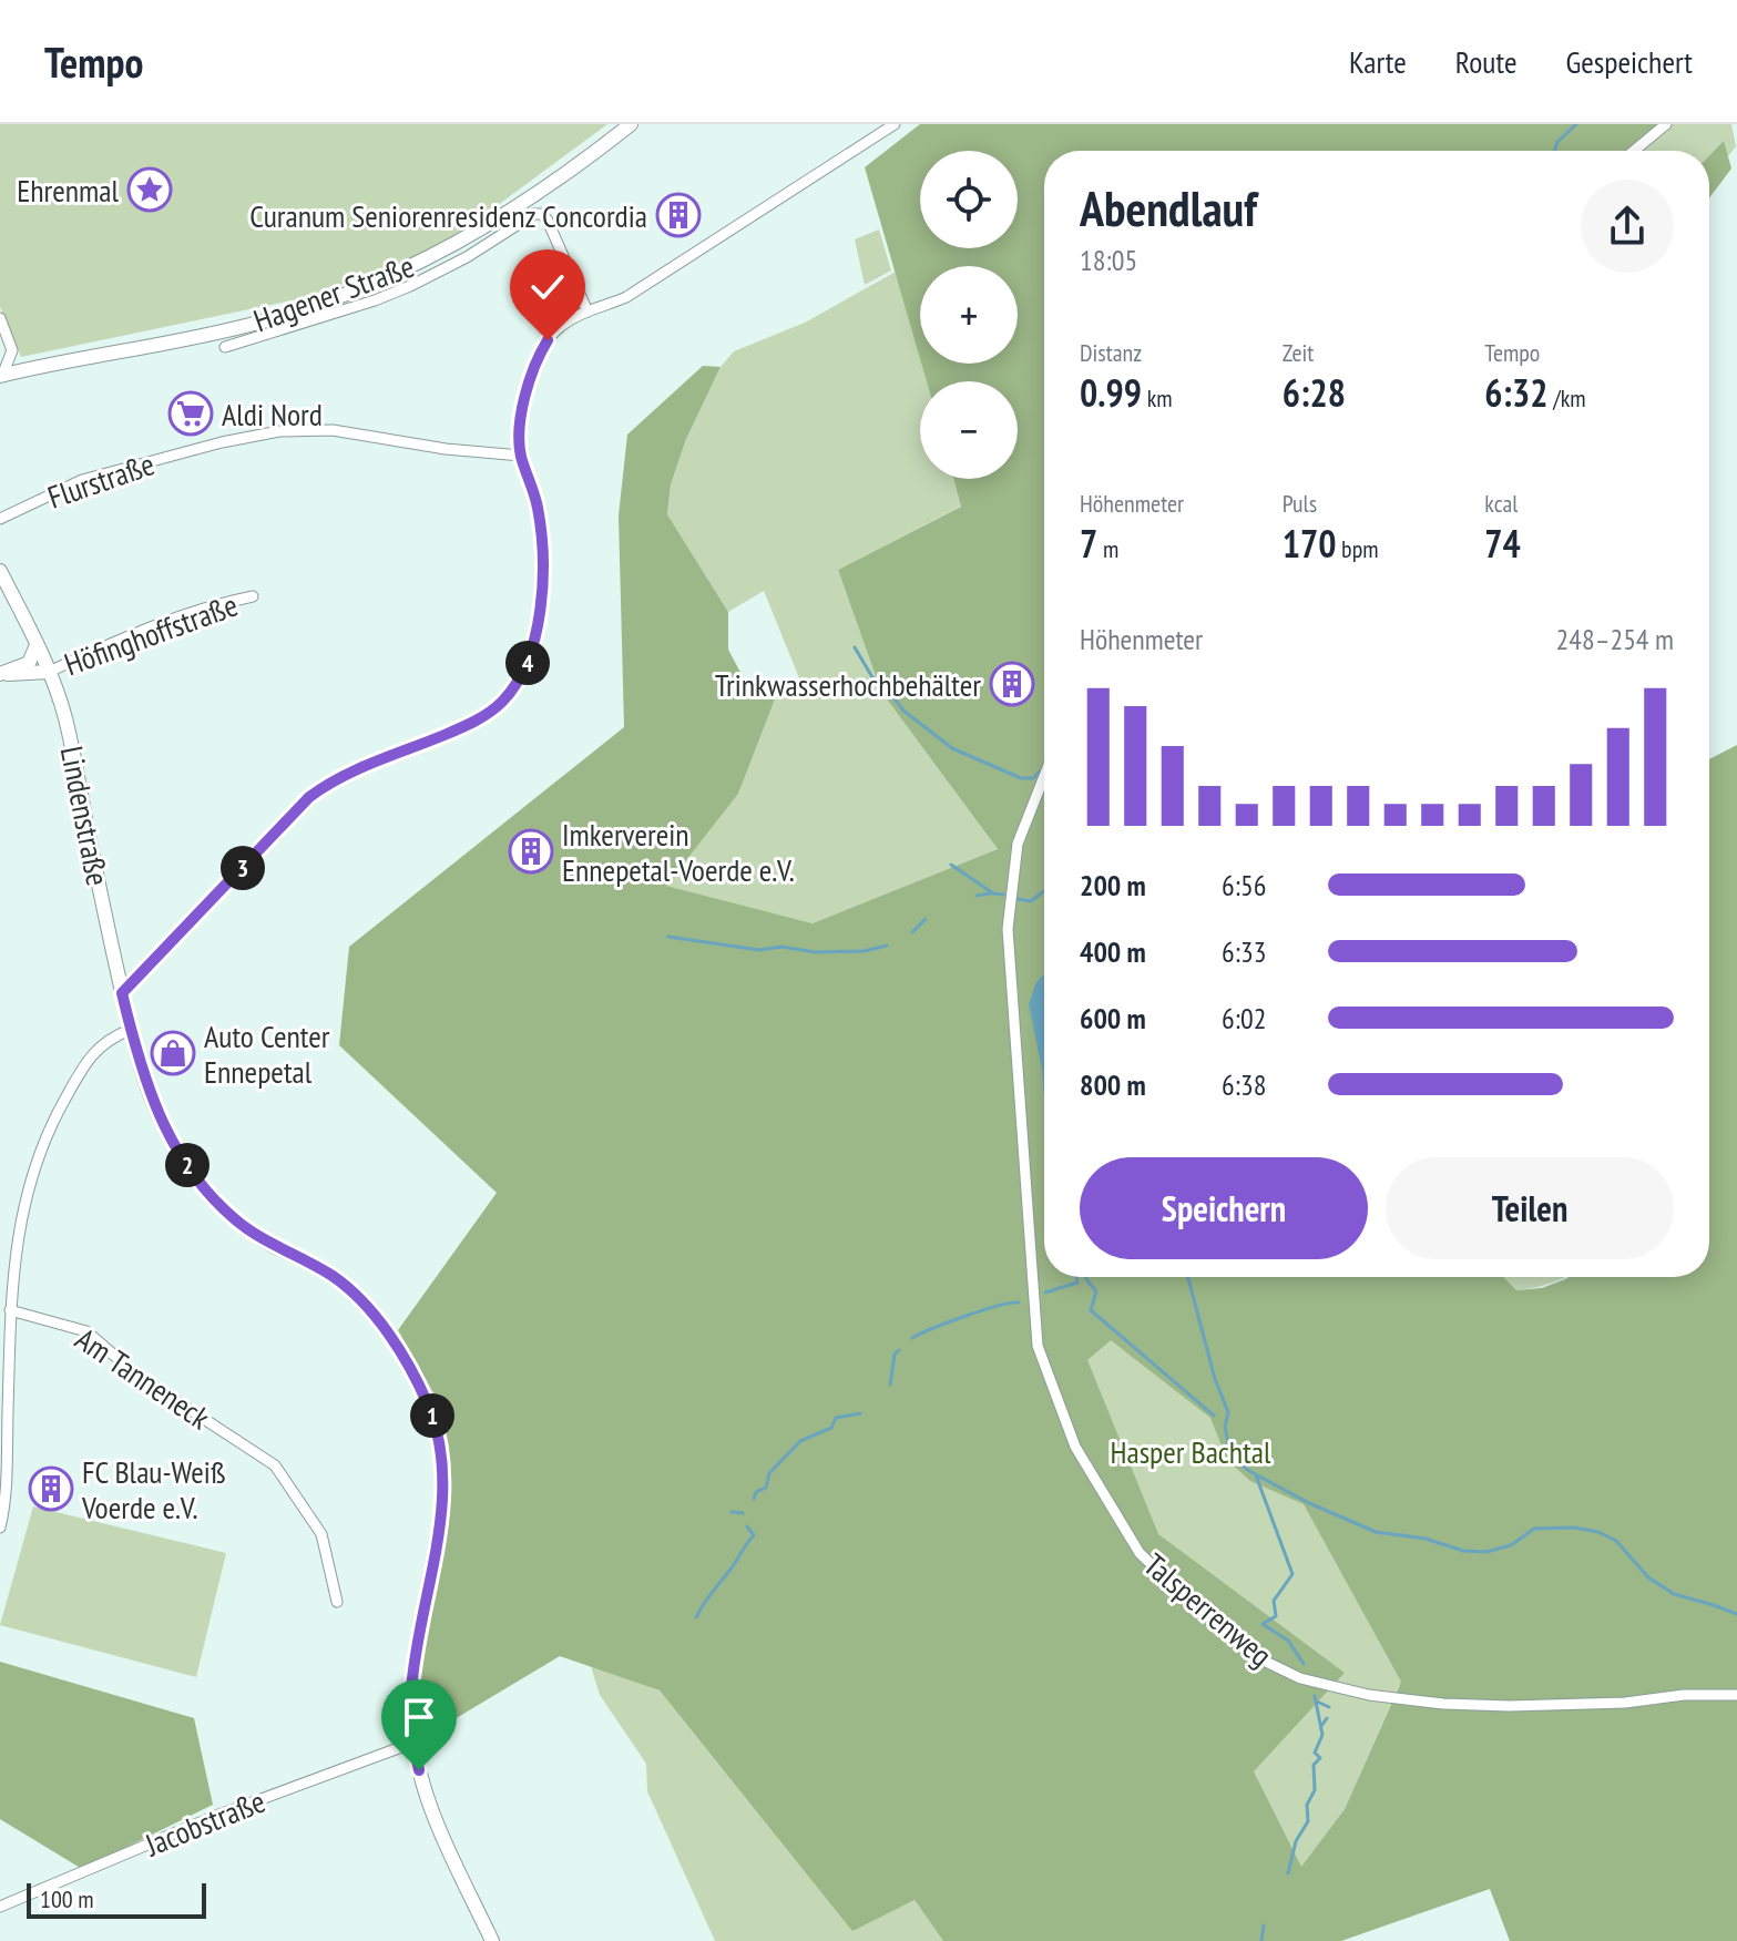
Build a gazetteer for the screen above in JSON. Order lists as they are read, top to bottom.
{
  "streets": {
    "main road": ["Hagener Straße", "Lindenstraße"],
    "street": [
      "Flurstraße",
      "Höfinghoffstraße",
      "Am Tanneneck",
      "Talsperrenweg",
      "Jacobstraße"
    ]
  },
  "crossings": [
    ["Höfinghoffstraße", "Lindenstraße"],
    ["Lindenstraße", "Jacobstraße"]
  ],
  "parks": ["Hasper Bachtal"],
  "places": {
    "place": ["Ehrenmal"],
    "building": [
      "Curanum Seniorenresidenz Concordia",
      "Trinkwasserhochbehälter",
      "Imkerverein Ennepetal-Voerde e.V.",
      "FC Blau-Weiß Voerde e.V."
    ],
    "supermarket": ["Aldi Nord"],
    "shop": ["Auto Center Ennepetal"]
  },
  "scale_bar": "100 m",
  "page": {
    "header": "Tempo",
    "nav": ["Karte", "Route", "Gespeichert"],
    "map_buttons": ["+", "−"],
    "heading": ["Abendlauf", "18:05"],
    "stats": [
      ["Distanz", "0.99 km"],
      ["Zeit", "6:28"],
      ["Tempo", "6:32 /km"],
      ["Höhenmeter", "7 m"],
      ["Puls", "170 bpm"],
      ["kcal", "74"]
    ],
    "chart": ["Höhenmeter", "248–254 m"],
    "pins": [
      "4",
      "3",
      "2",
      "1"
    ],
    "list": [
      {
        "name": "200 m",
        "note": "6:56"
      },
      {
        "name": "400 m",
        "note": "6:33"
      },
      {
        "name": "600 m",
        "note": "6:02"
      },
      {
        "name": "800 m",
        "note": "6:38"
      }
    ],
    "buttons": ["Speichern", "Teilen"],
    "scale": "100 m"
  }
}
